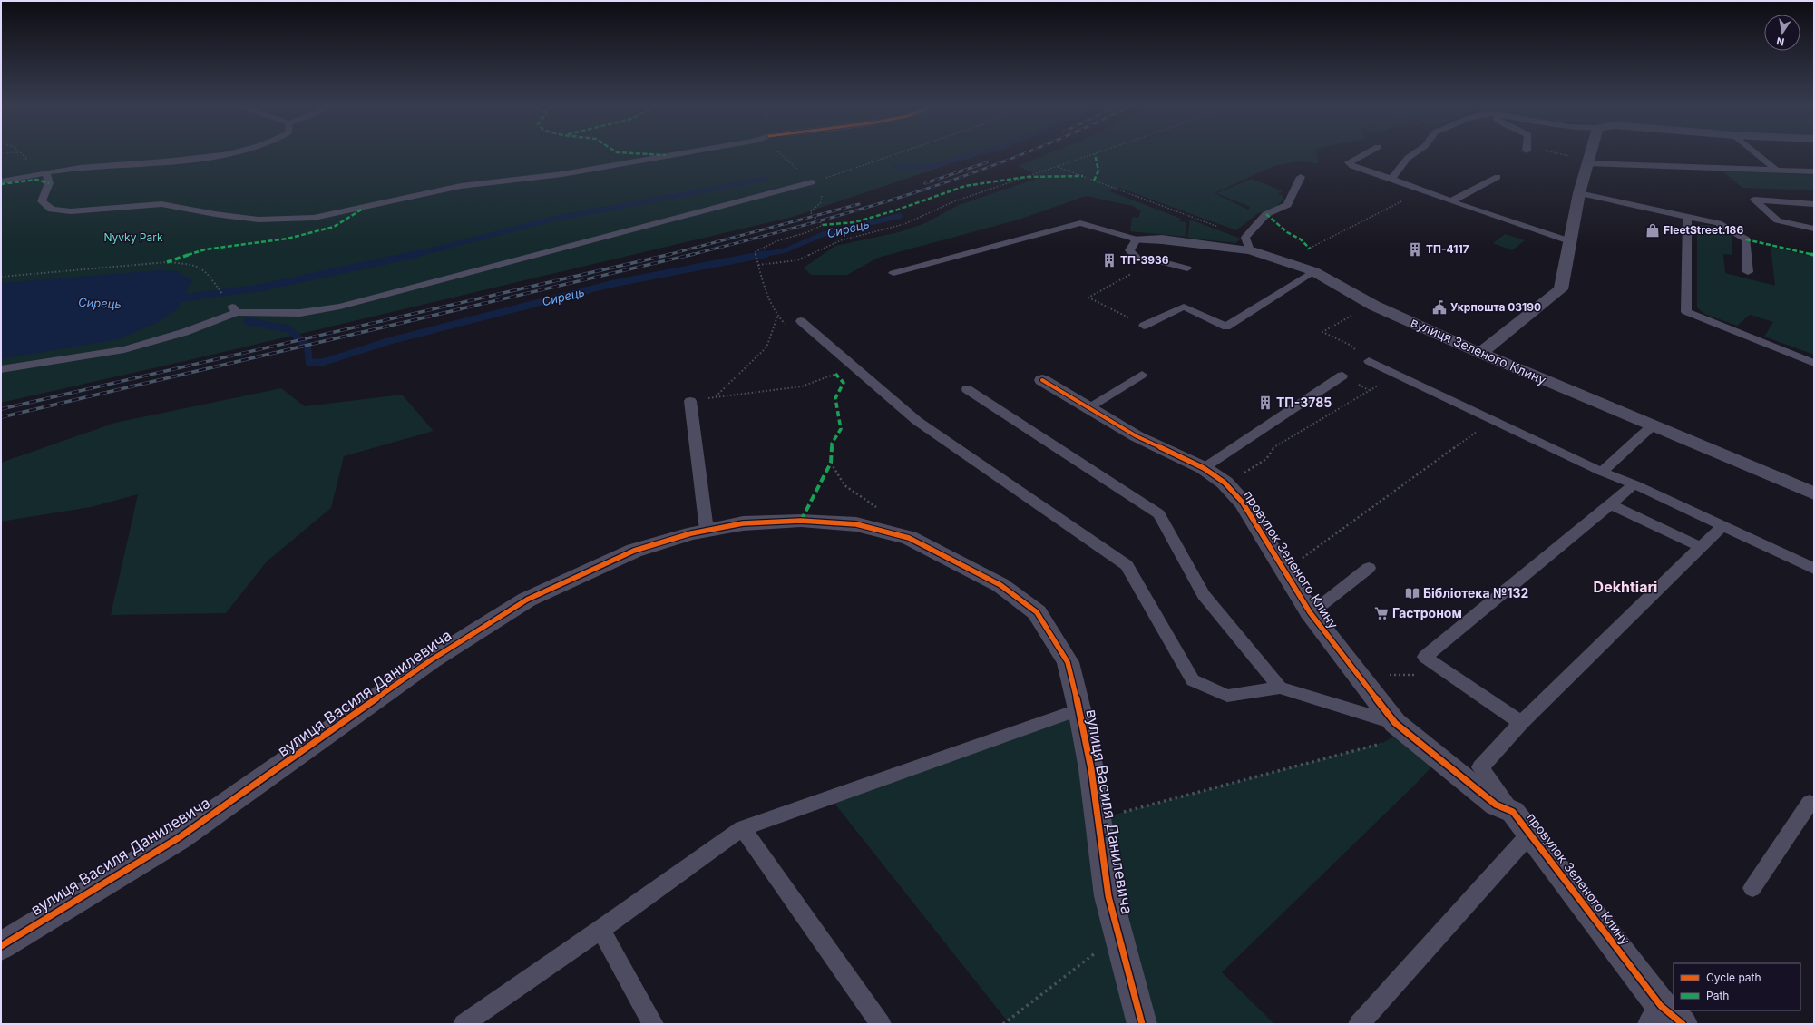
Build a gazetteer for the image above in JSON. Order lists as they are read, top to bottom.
{
  "streets": {
    "street": ["вулиця Зеленого Клину", "провулок Зеленого Клину", "вулиця Василя Данилевича"]
  },
  "districts": ["Dekhtiari"],
  "water": ["Сирець"],
  "parks": ["Nyvky Park"],
  "places": {
    "shop": ["FleetStreet.186"],
    "building": ["ТП-4117", "ТП-3936", "ТП-3785"],
    "public building": ["Укрпошта 03190"],
    "library": ["Бібліотека №132"],
    "supermarket": ["Гастроном"]
  },
  "legend": ["Cycle path", "Path"],
  "north": "bottom"
}
